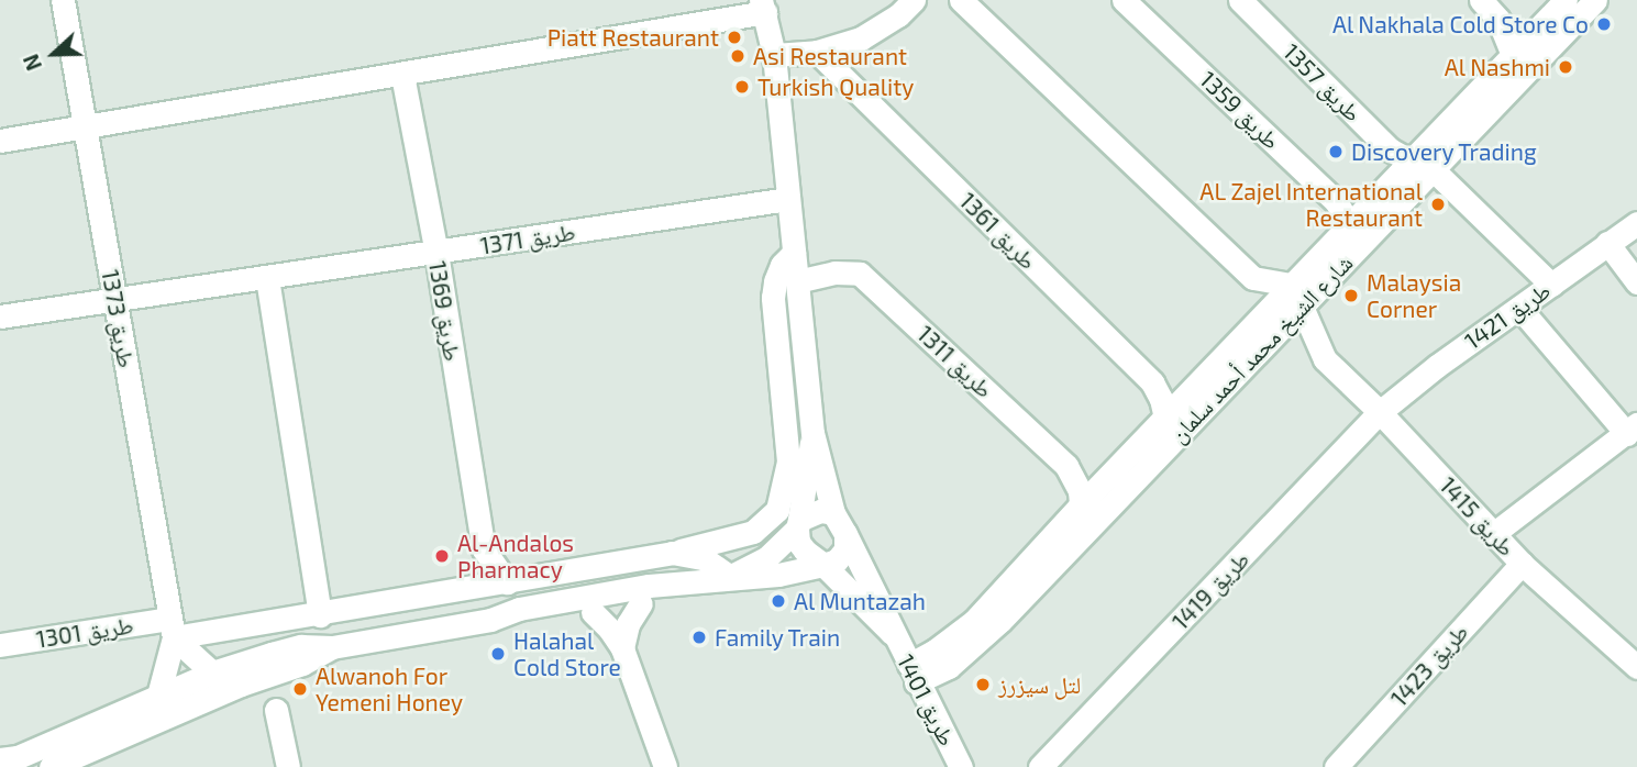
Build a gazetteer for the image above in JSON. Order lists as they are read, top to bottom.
{
  "streets": {
    "street": [
      "طريق 1357",
      "طريق 1359",
      "طريق 1361",
      "طريق 1371",
      "طريق 1369",
      "طريق 1421",
      "طريق 1373",
      "شارع الشيخ محمد أحمد سلمان",
      "طريق 1311",
      "طريق 1415",
      "طريق 1419",
      "طريق 1301",
      "طريق 1423",
      "طريق 1401"
    ]
  },
  "crossings": [
    ["طريق 1357", "شارع الشيخ محمد أحمد سلمان"],
    ["طريق 1359", "شارع الشيخ محمد أحمد سلمان"],
    ["طريق 1361", "شارع الشيخ محمد أحمد سلمان"],
    ["طريق 1371", "طريق 1369"],
    ["طريق 1371", "طريق 1373"],
    ["طريق 1369", "طريق 1301"],
    ["طريق 1421", "طريق 1415"],
    ["طريق 1421", "طريق 1419"],
    ["طريق 1373", "طريق 1301"],
    ["شارع الشيخ محمد أحمد سلمان", "طريق 1311"],
    ["شارع الشيخ محمد أحمد سلمان", "طريق 1415"],
    ["شارع الشيخ محمد أحمد سلمان", "طريق 1401"],
    ["طريق 1415", "طريق 1419"],
    ["طريق 1415", "طريق 1423"]
  ],
  "places": [
    "Al Nakhala Cold Store Co",
    "Piatt Restaurant",
    "Asi Restaurant",
    "Al Nashmi",
    "Turkish Quality",
    "Discovery Trading",
    "AL Zajel International Restaurant",
    "Malaysia Corner",
    "Al-Andalos Pharmacy",
    "Al Muntazah",
    "Family Train",
    "Halahal Cold Store",
    "لتل سيزرز",
    "Alwanoh For Yemeni Honey"
  ],
  "north": "left"
}
